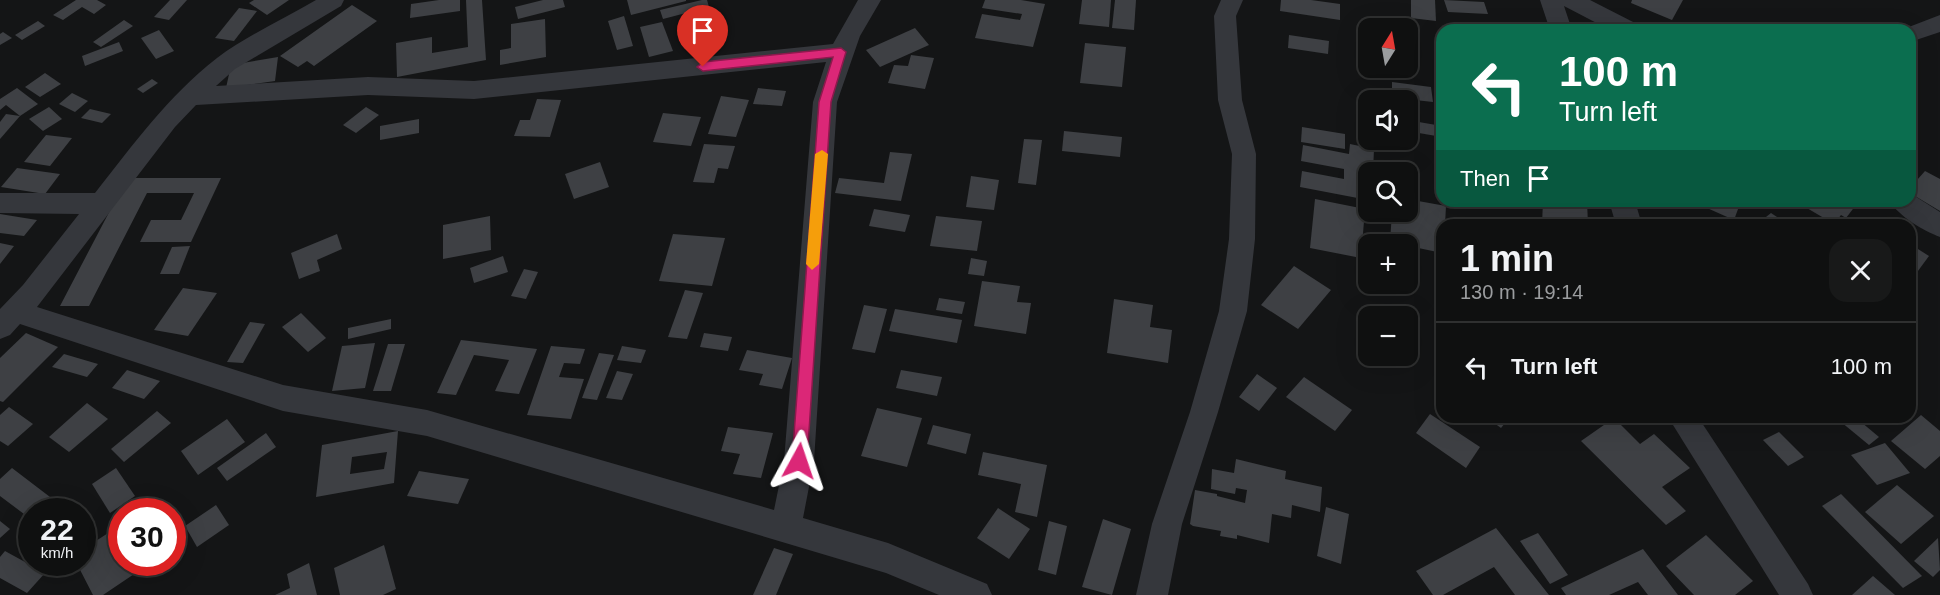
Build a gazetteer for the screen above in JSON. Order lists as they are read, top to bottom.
{
  "north": "top",
  "page": {
    "map_buttons": ["+", "−"],
    "turn": ["100 m", "Turn left"],
    "then": "Then",
    "heading": ["1 min", "130 m · 19:14"],
    "list": [
      {
        "name": "Turn left",
        "value": "100 m"
      }
    ],
    "speed": "22 km/h",
    "limit": "30"
  }
}
